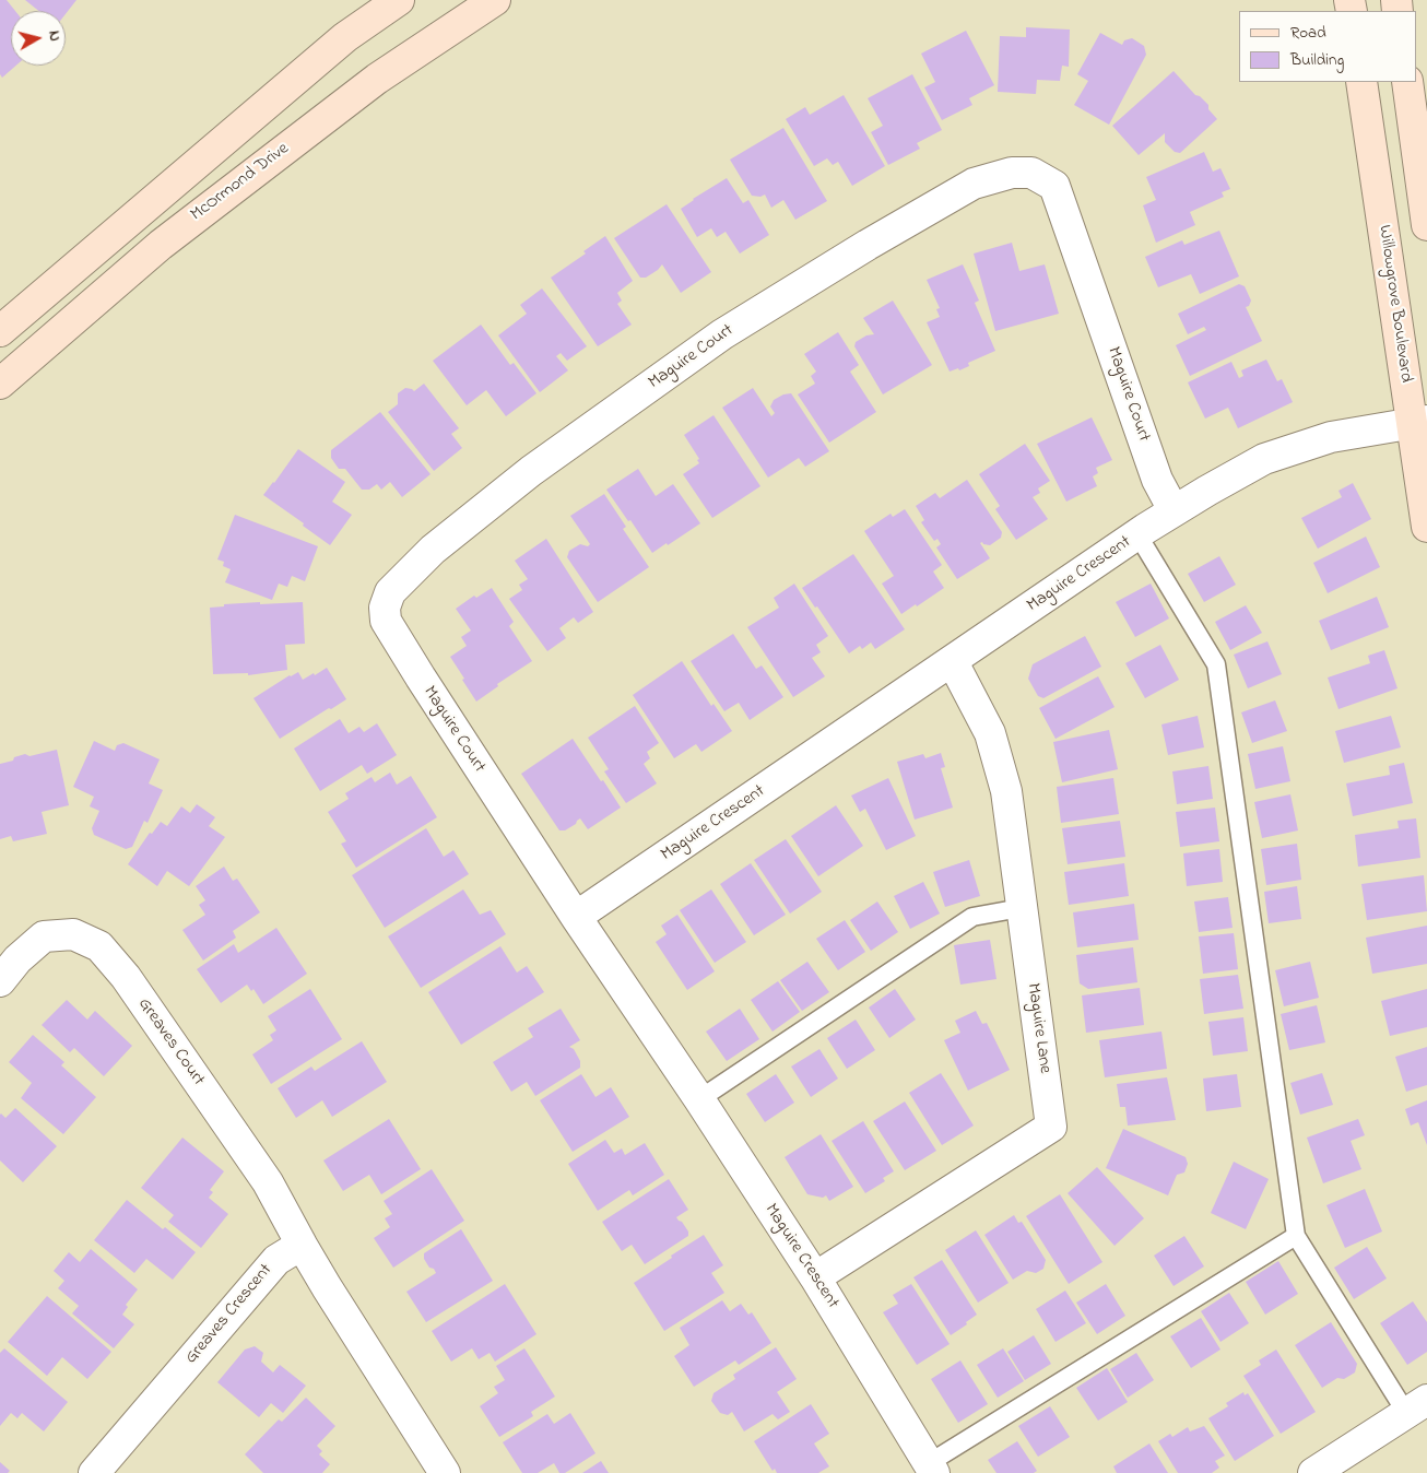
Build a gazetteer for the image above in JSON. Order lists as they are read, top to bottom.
{
  "streets": {
    "main road": ["McOrmond Drive", "Willowgrove Boulevard"],
    "street": [
      "Maguire Court",
      "Maguire Crescent",
      "Maguire Lane",
      "Greaves Court",
      "Greaves Crescent"
    ]
  },
  "crossings": [
    ["Willowgrove Boulevard", "Maguire Crescent"],
    ["Maguire Court", "Maguire Crescent"],
    ["Maguire Crescent", "Maguire Lane"],
    ["Greaves Court", "Greaves Crescent"]
  ],
  "legend": ["Road", "Building"],
  "north": "right"
}
